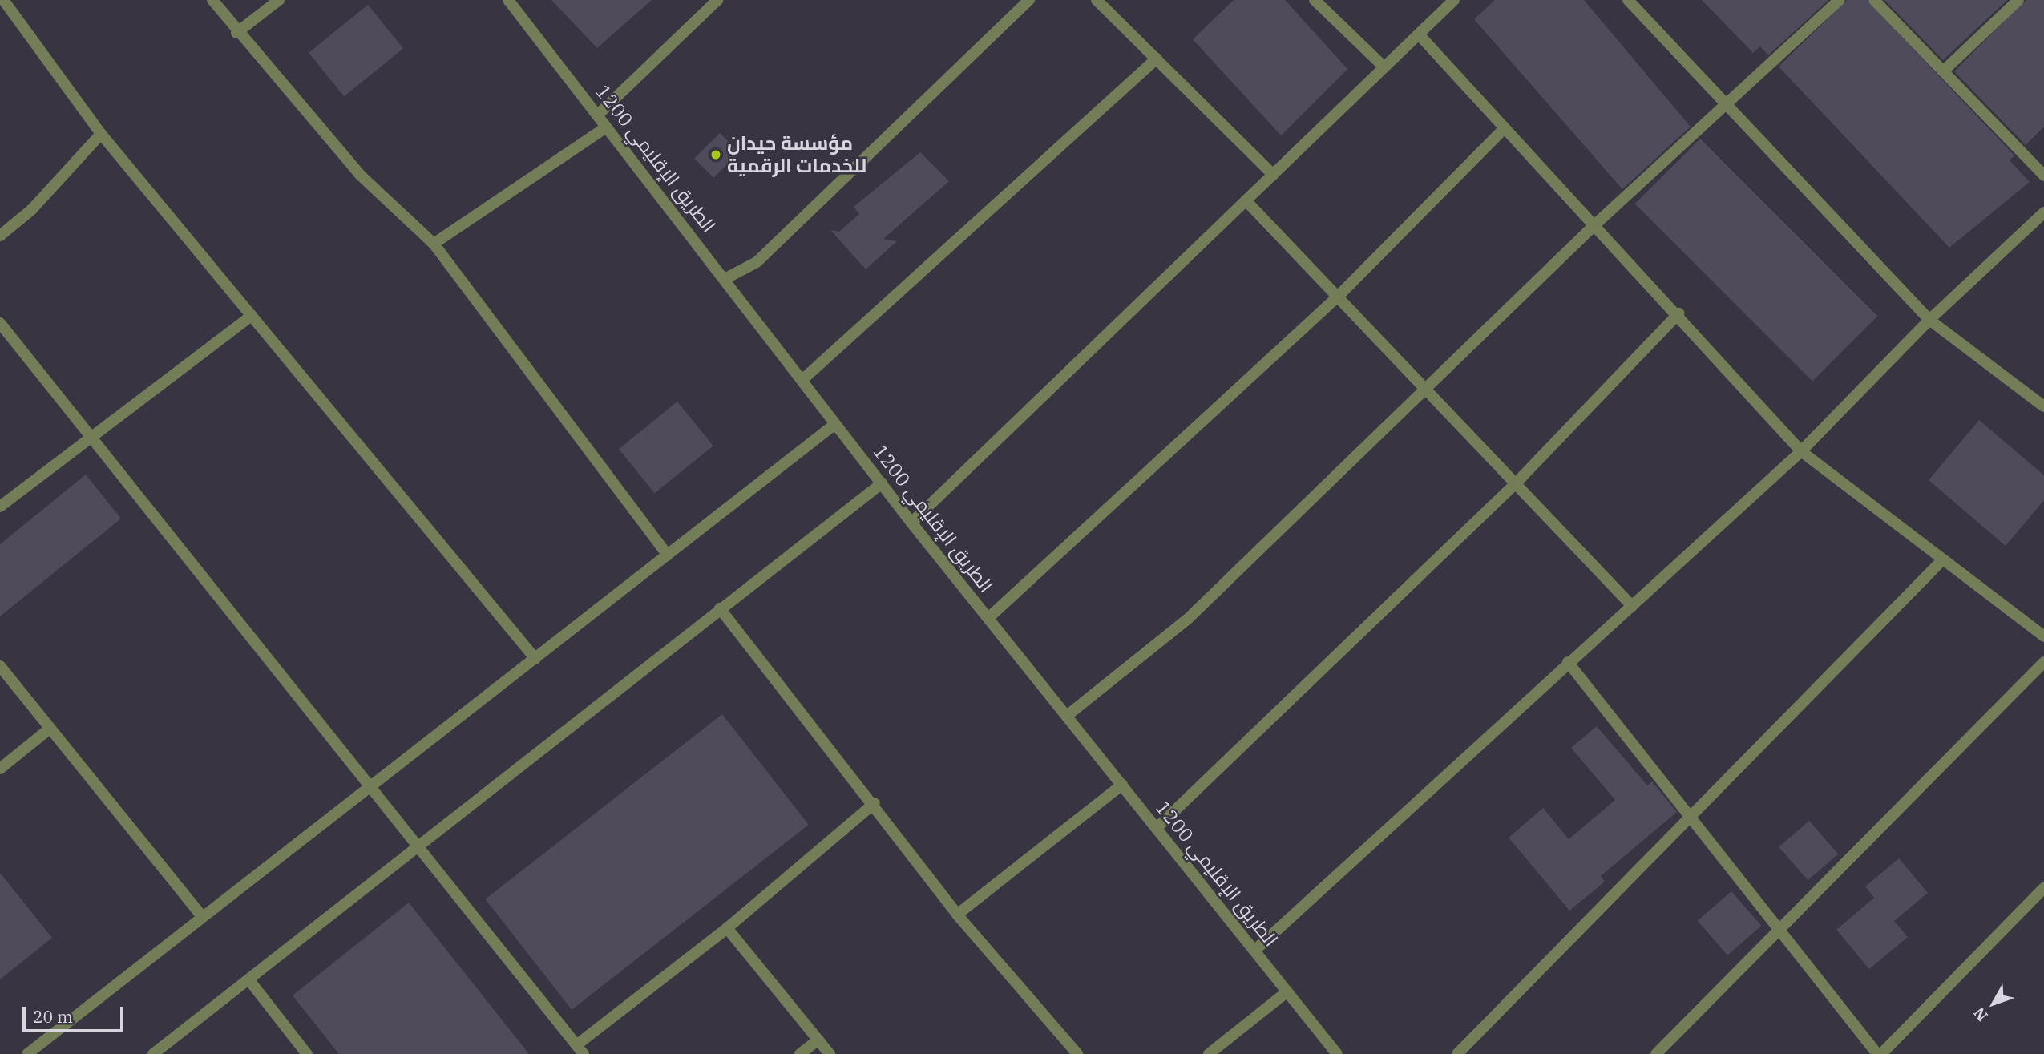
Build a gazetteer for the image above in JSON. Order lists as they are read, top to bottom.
{
  "streets": {
    "street": ["الطريق الإقليمي 1200"]
  },
  "places": ["مؤسسة حيدان للخدمات الرقمية"],
  "scale_bar": "20 m",
  "north": "bottom left"
}
